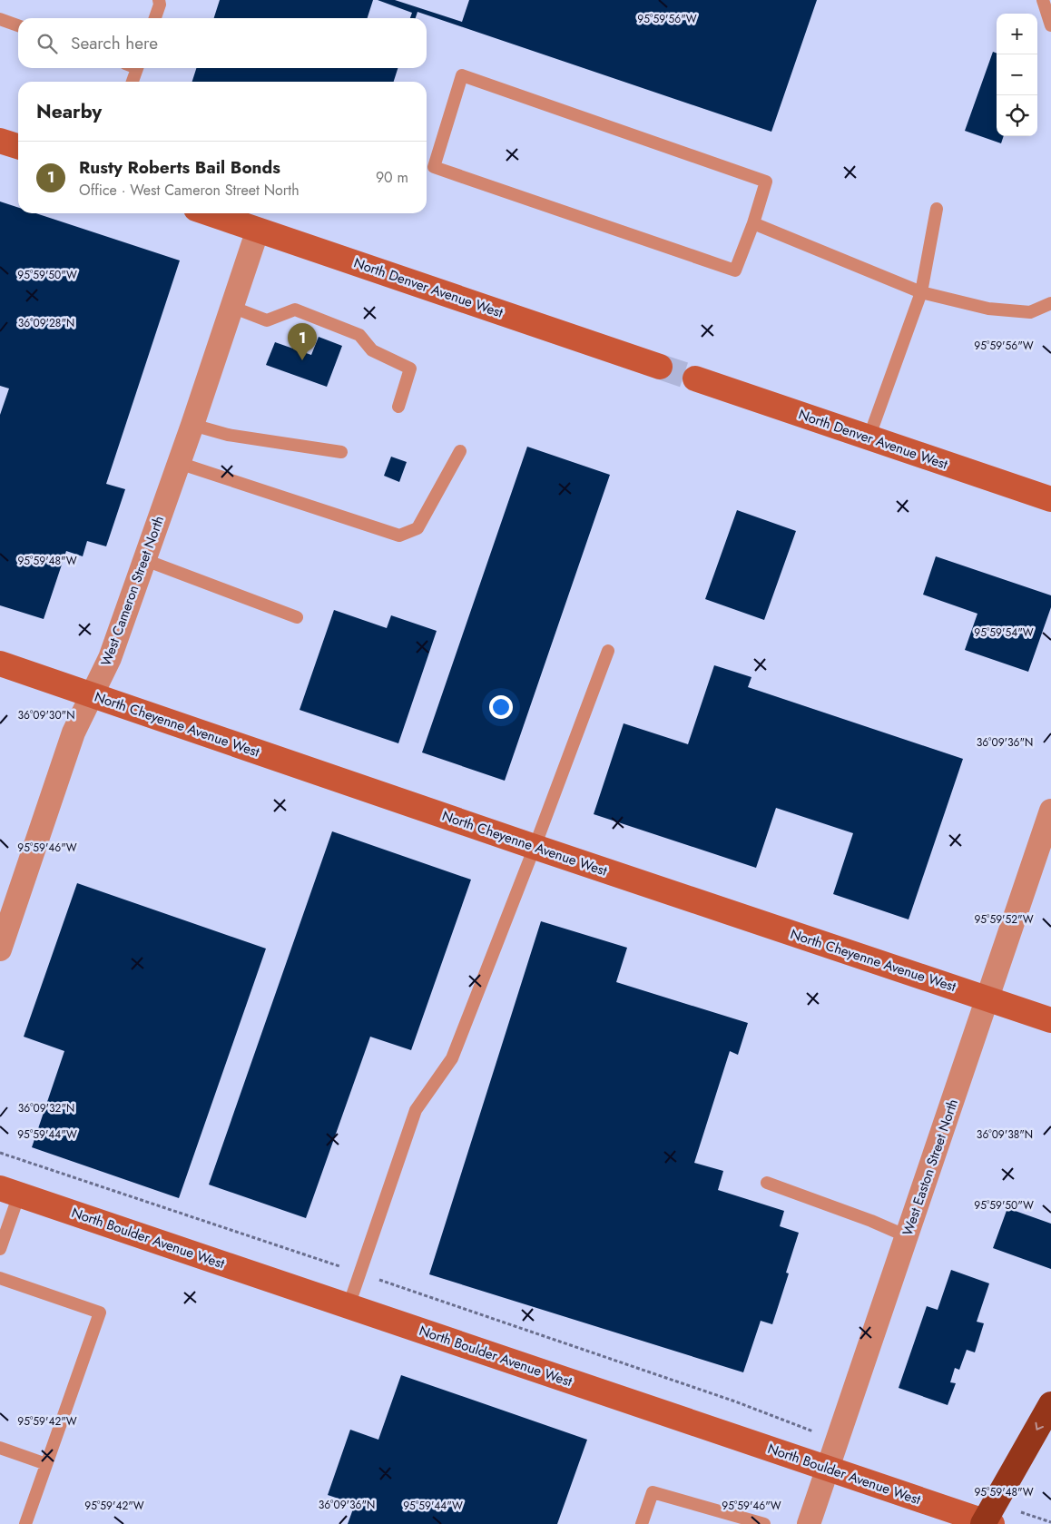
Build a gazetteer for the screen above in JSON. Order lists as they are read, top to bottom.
{
  "streets": {
    "street": [
      "North Denver Avenue West",
      "West Cameron Street North",
      "North Cheyenne Avenue West",
      "West Easton Street North",
      "North Boulder Avenue West"
    ]
  },
  "crossings": [
    ["North Denver Avenue West", "West Cameron Street North"],
    ["West Cameron Street North", "North Cheyenne Avenue West"],
    ["North Cheyenne Avenue West", "West Easton Street North"],
    ["West Easton Street North", "North Boulder Avenue West"]
  ],
  "page": {
    "map_buttons": ["+", "−"],
    "search": "Search here",
    "heading": "Nearby",
    "list": [
      {
        "mark": "1",
        "name": "Rusty Roberts Bail Bonds",
        "note": "Office · West Cameron Street North",
        "value": "90 m"
      }
    ],
    "pins": "1"
  },
  "coordinates": [
    "95°59'56\"W",
    "95°59'50\"W",
    "36°09'28\"N",
    "95°59'48\"W",
    "95°59'54\"W",
    "36°09'30\"N",
    "36°09'36\"N",
    "95°59'46\"W",
    "95°59'52\"W",
    "36°09'32\"N",
    "95°59'44\"W",
    "36°09'38\"N",
    "95°59'42\"W"
  ]
}
